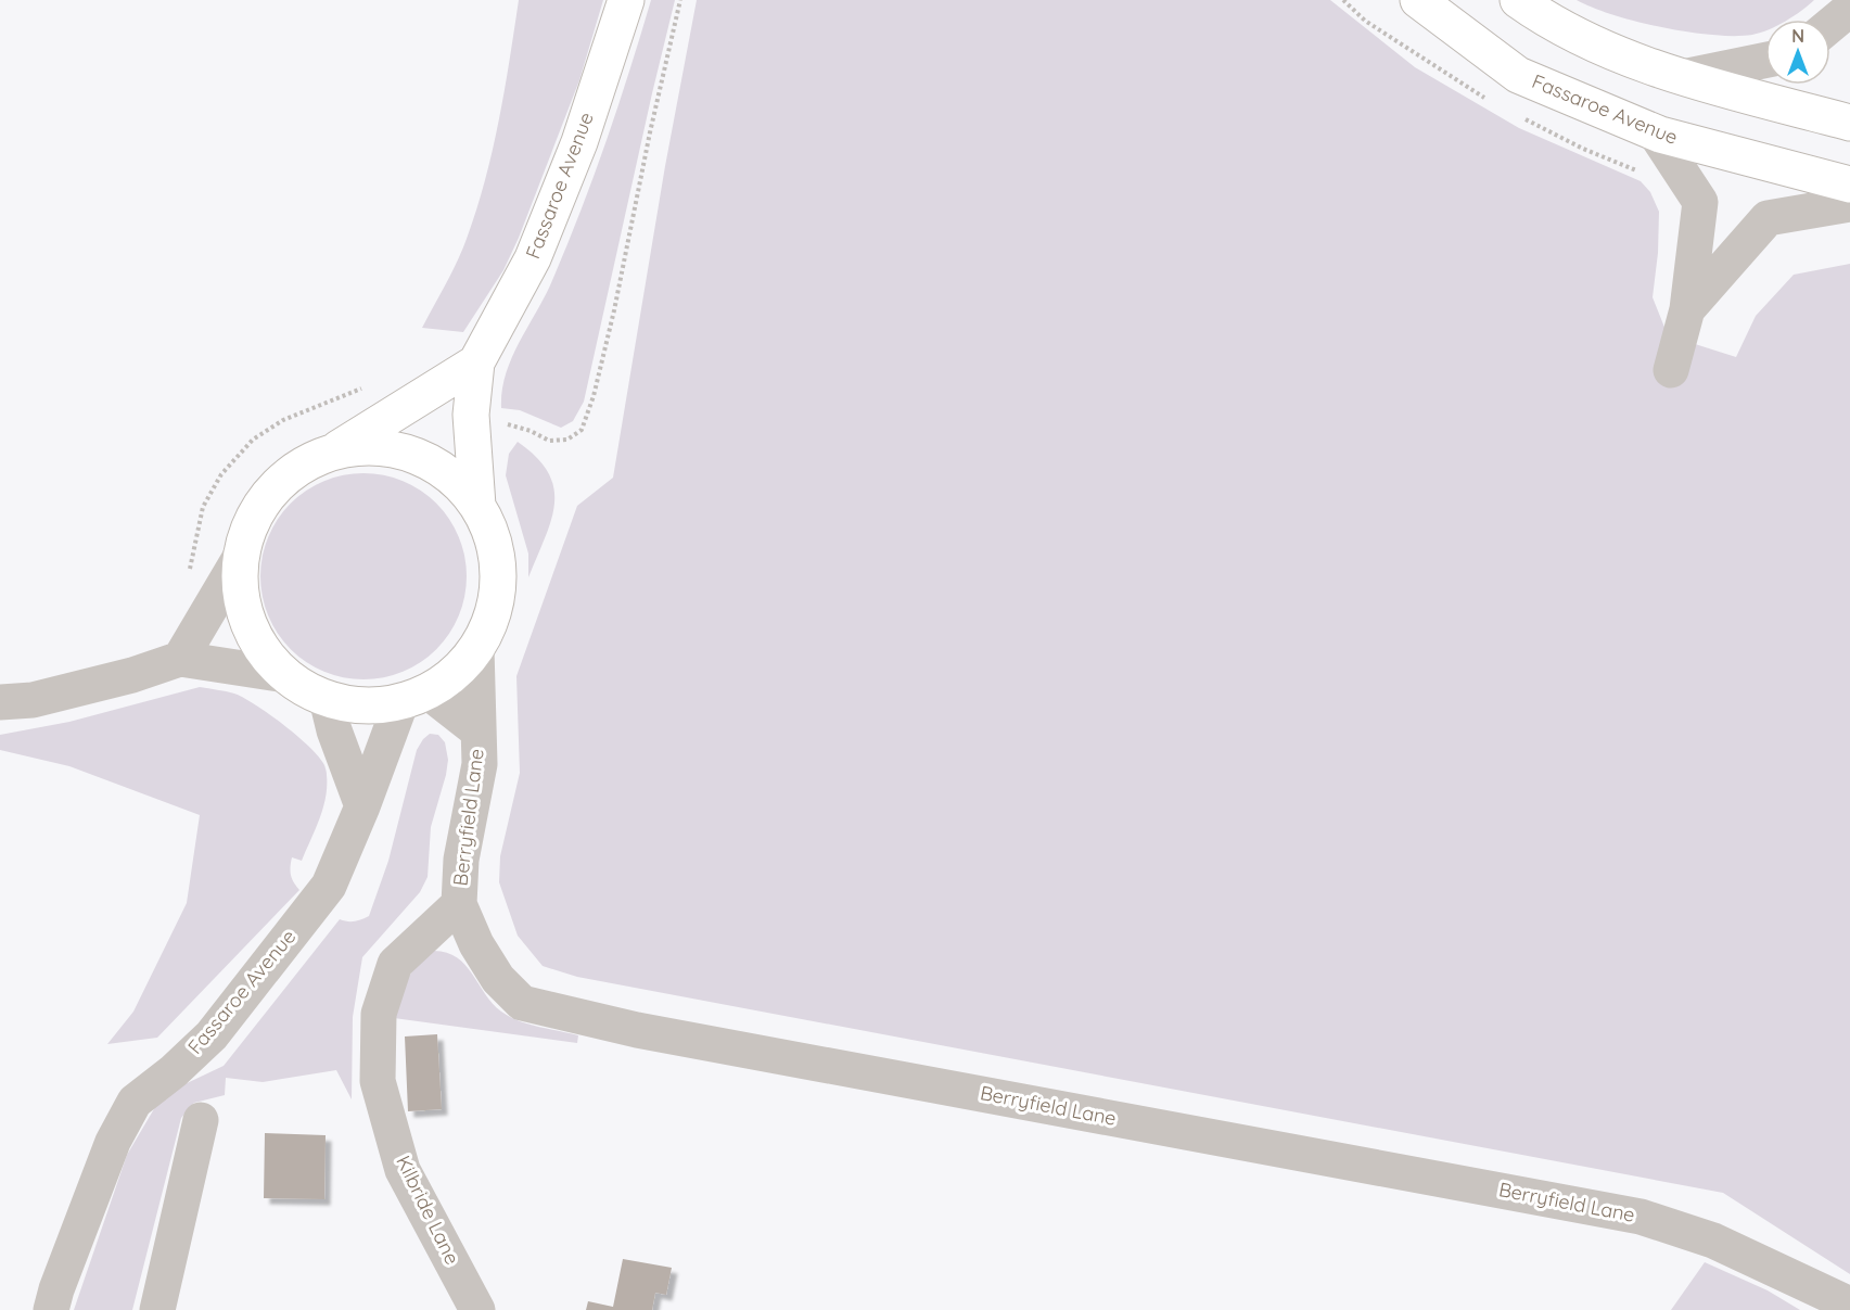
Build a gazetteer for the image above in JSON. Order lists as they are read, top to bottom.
{
  "streets": {
    "street": ["Fassaroe Avenue", "Berryfield Lane", "Kilbride Lane"]
  },
  "crossings": [
    ["Berryfield Lane", "Kilbride Lane"]
  ],
  "north": "top"
}
